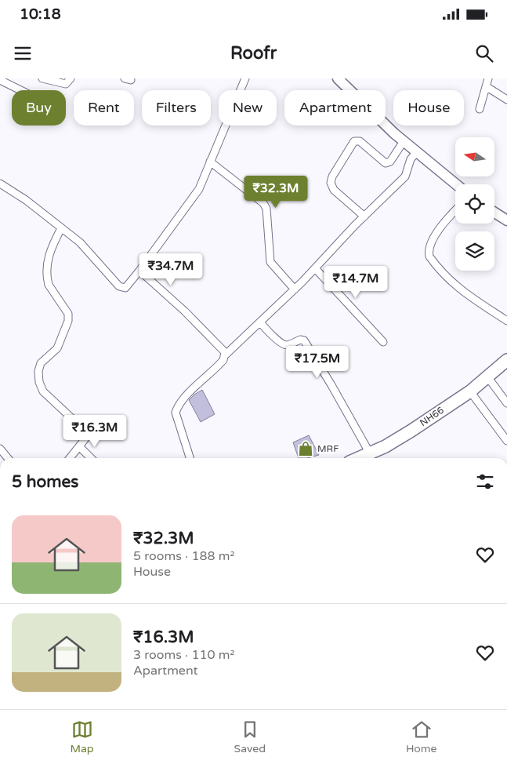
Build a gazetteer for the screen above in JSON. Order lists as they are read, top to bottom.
{
  "streets": {
    "highway": ["NH66"]
  },
  "places": {
    "shop": ["MRF"]
  },
  "north": "left",
  "page": {
    "status": "10:18",
    "header": "Roofr",
    "chip": [
      "Buy",
      "Rent",
      "Filters",
      "New",
      "Apartment",
      "House"
    ],
    "price": [
      "₹32.3M",
      "₹34.7M",
      "₹14.7M",
      "₹17.5M",
      "₹16.3M"
    ],
    "heading": "5 homes",
    "list": [
      {
        "name": "₹32.3M",
        "note": "5 rooms · 188 m² · House"
      },
      {
        "name": "₹16.3M",
        "note": "3 rooms · 110 m² · Apartment"
      }
    ],
    "tabs": ["Map", "Saved", "Home"]
  }
}
